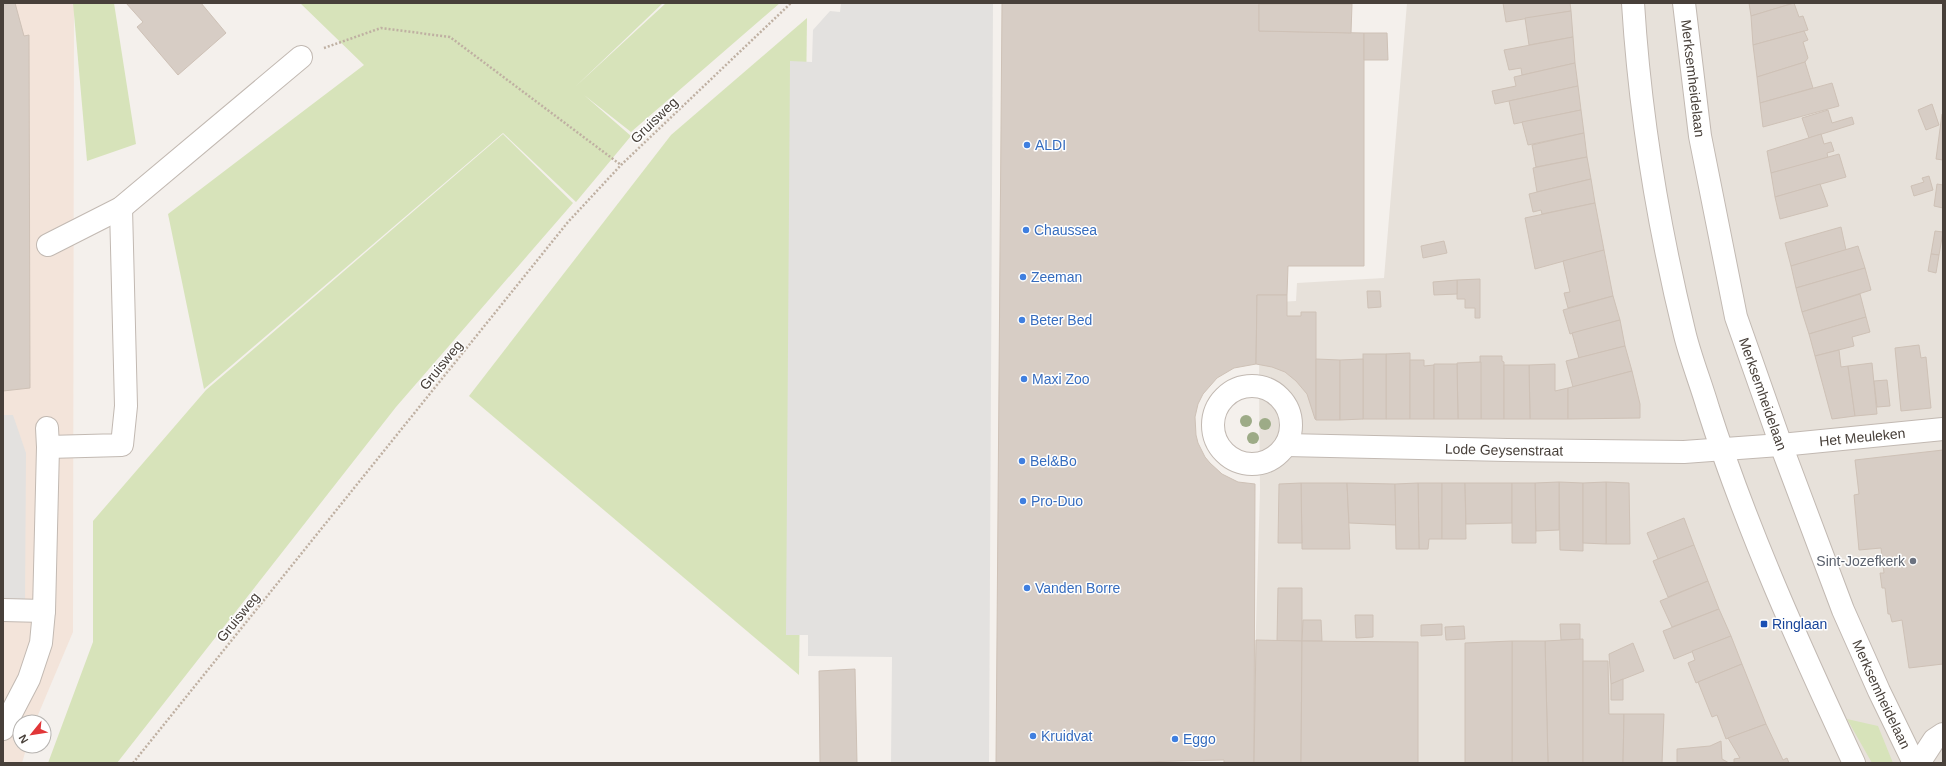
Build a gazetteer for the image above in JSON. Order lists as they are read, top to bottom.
{
  "streets": {
    "street": ["Merksemheidelaan", "Het Meuleken", "Lode Geysenstraat"],
    "path": ["Gruisweg"]
  },
  "crossings": [
    ["Merksemheidelaan", "Het Meuleken"],
    ["Het Meuleken", "Lode Geysenstraat"]
  ],
  "places": {
    "other": [
      "ALDI",
      "Chaussea",
      "Zeeman",
      "Beter Bed",
      "Maxi Zoo",
      "Bel&Bo",
      "Pro-Duo",
      "Sint-Jozefkerk",
      "Vanden Borre",
      "Kruidvat",
      "Eggo"
    ],
    "transit": ["Ringlaan"]
  },
  "north": "bottom left"
}
